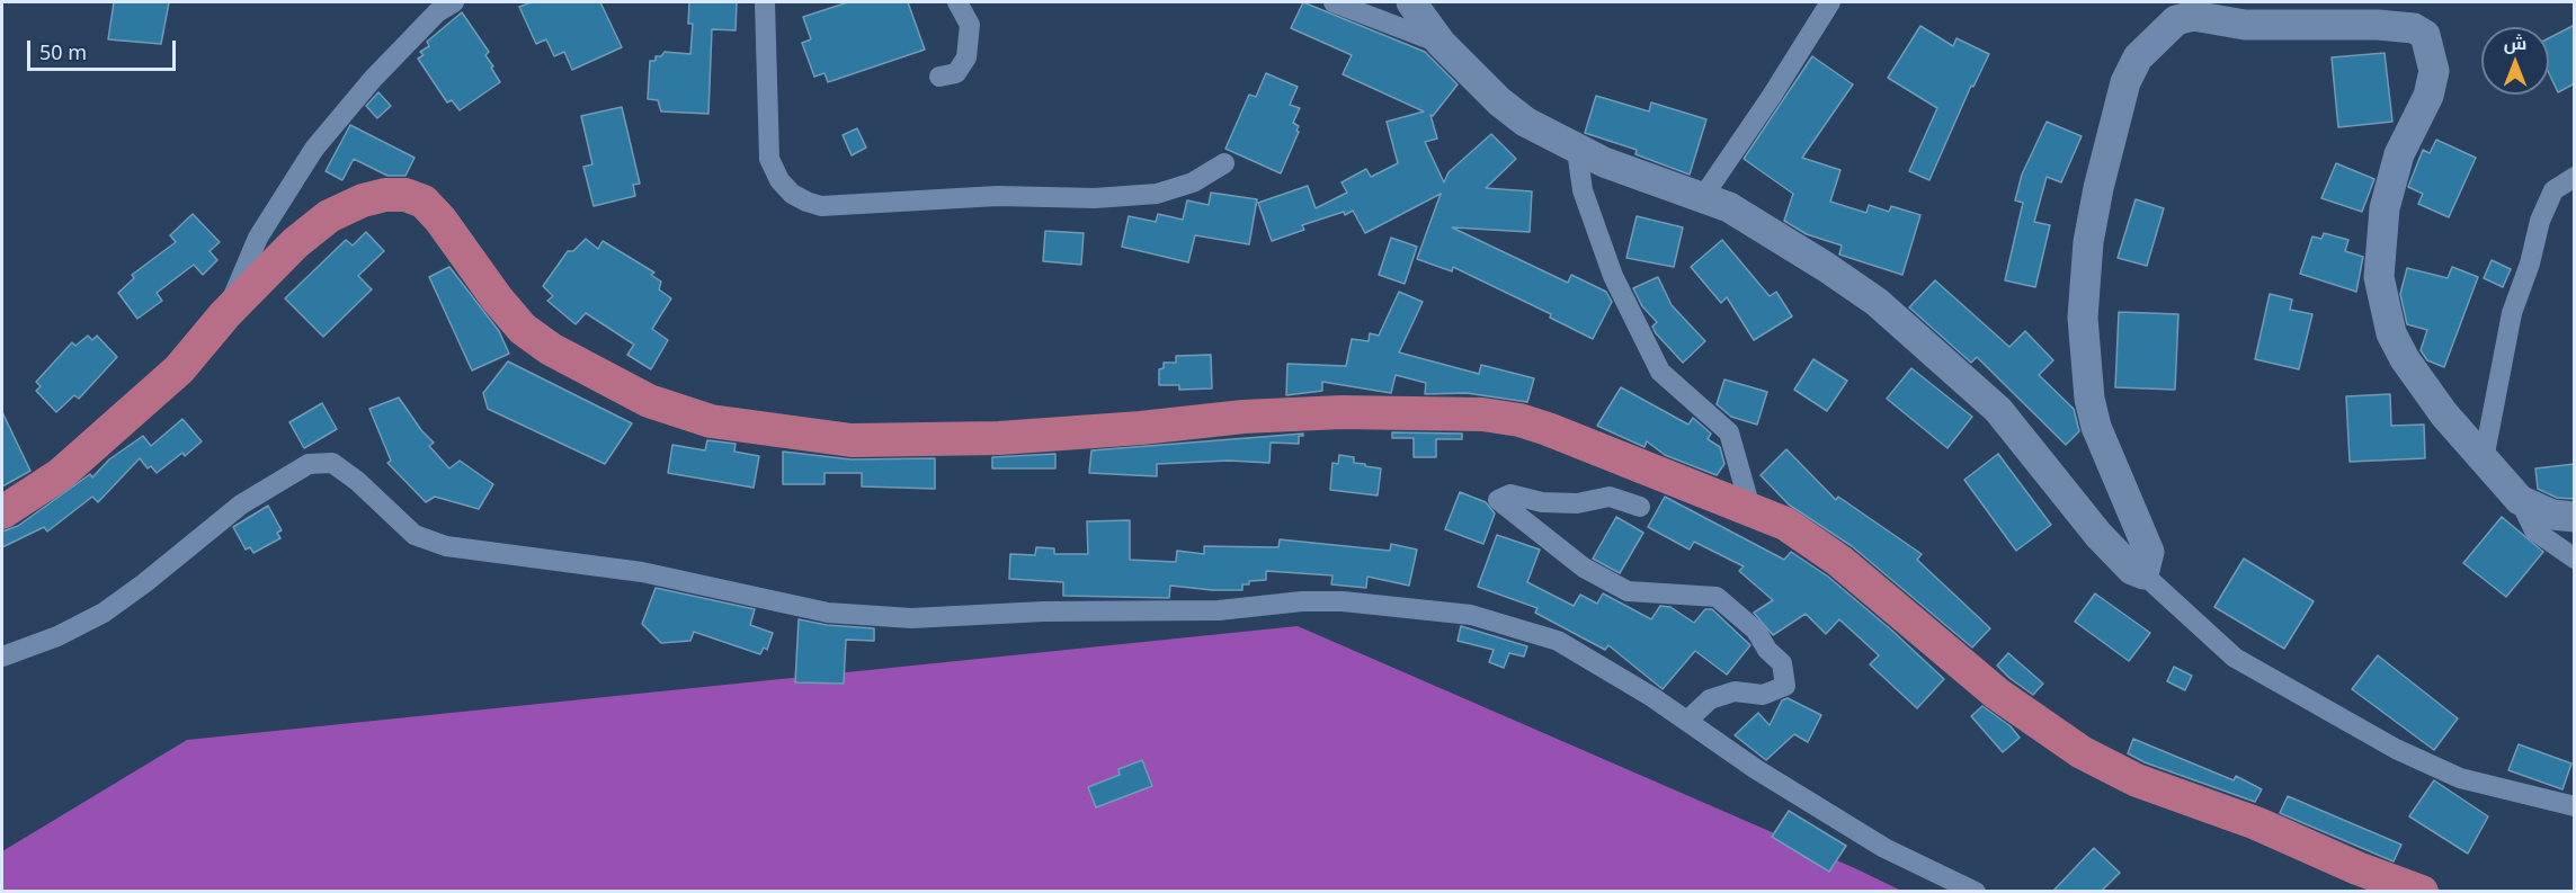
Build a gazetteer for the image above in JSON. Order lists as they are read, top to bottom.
{
  "scale_bar": "50 m",
  "north": "top"
}
